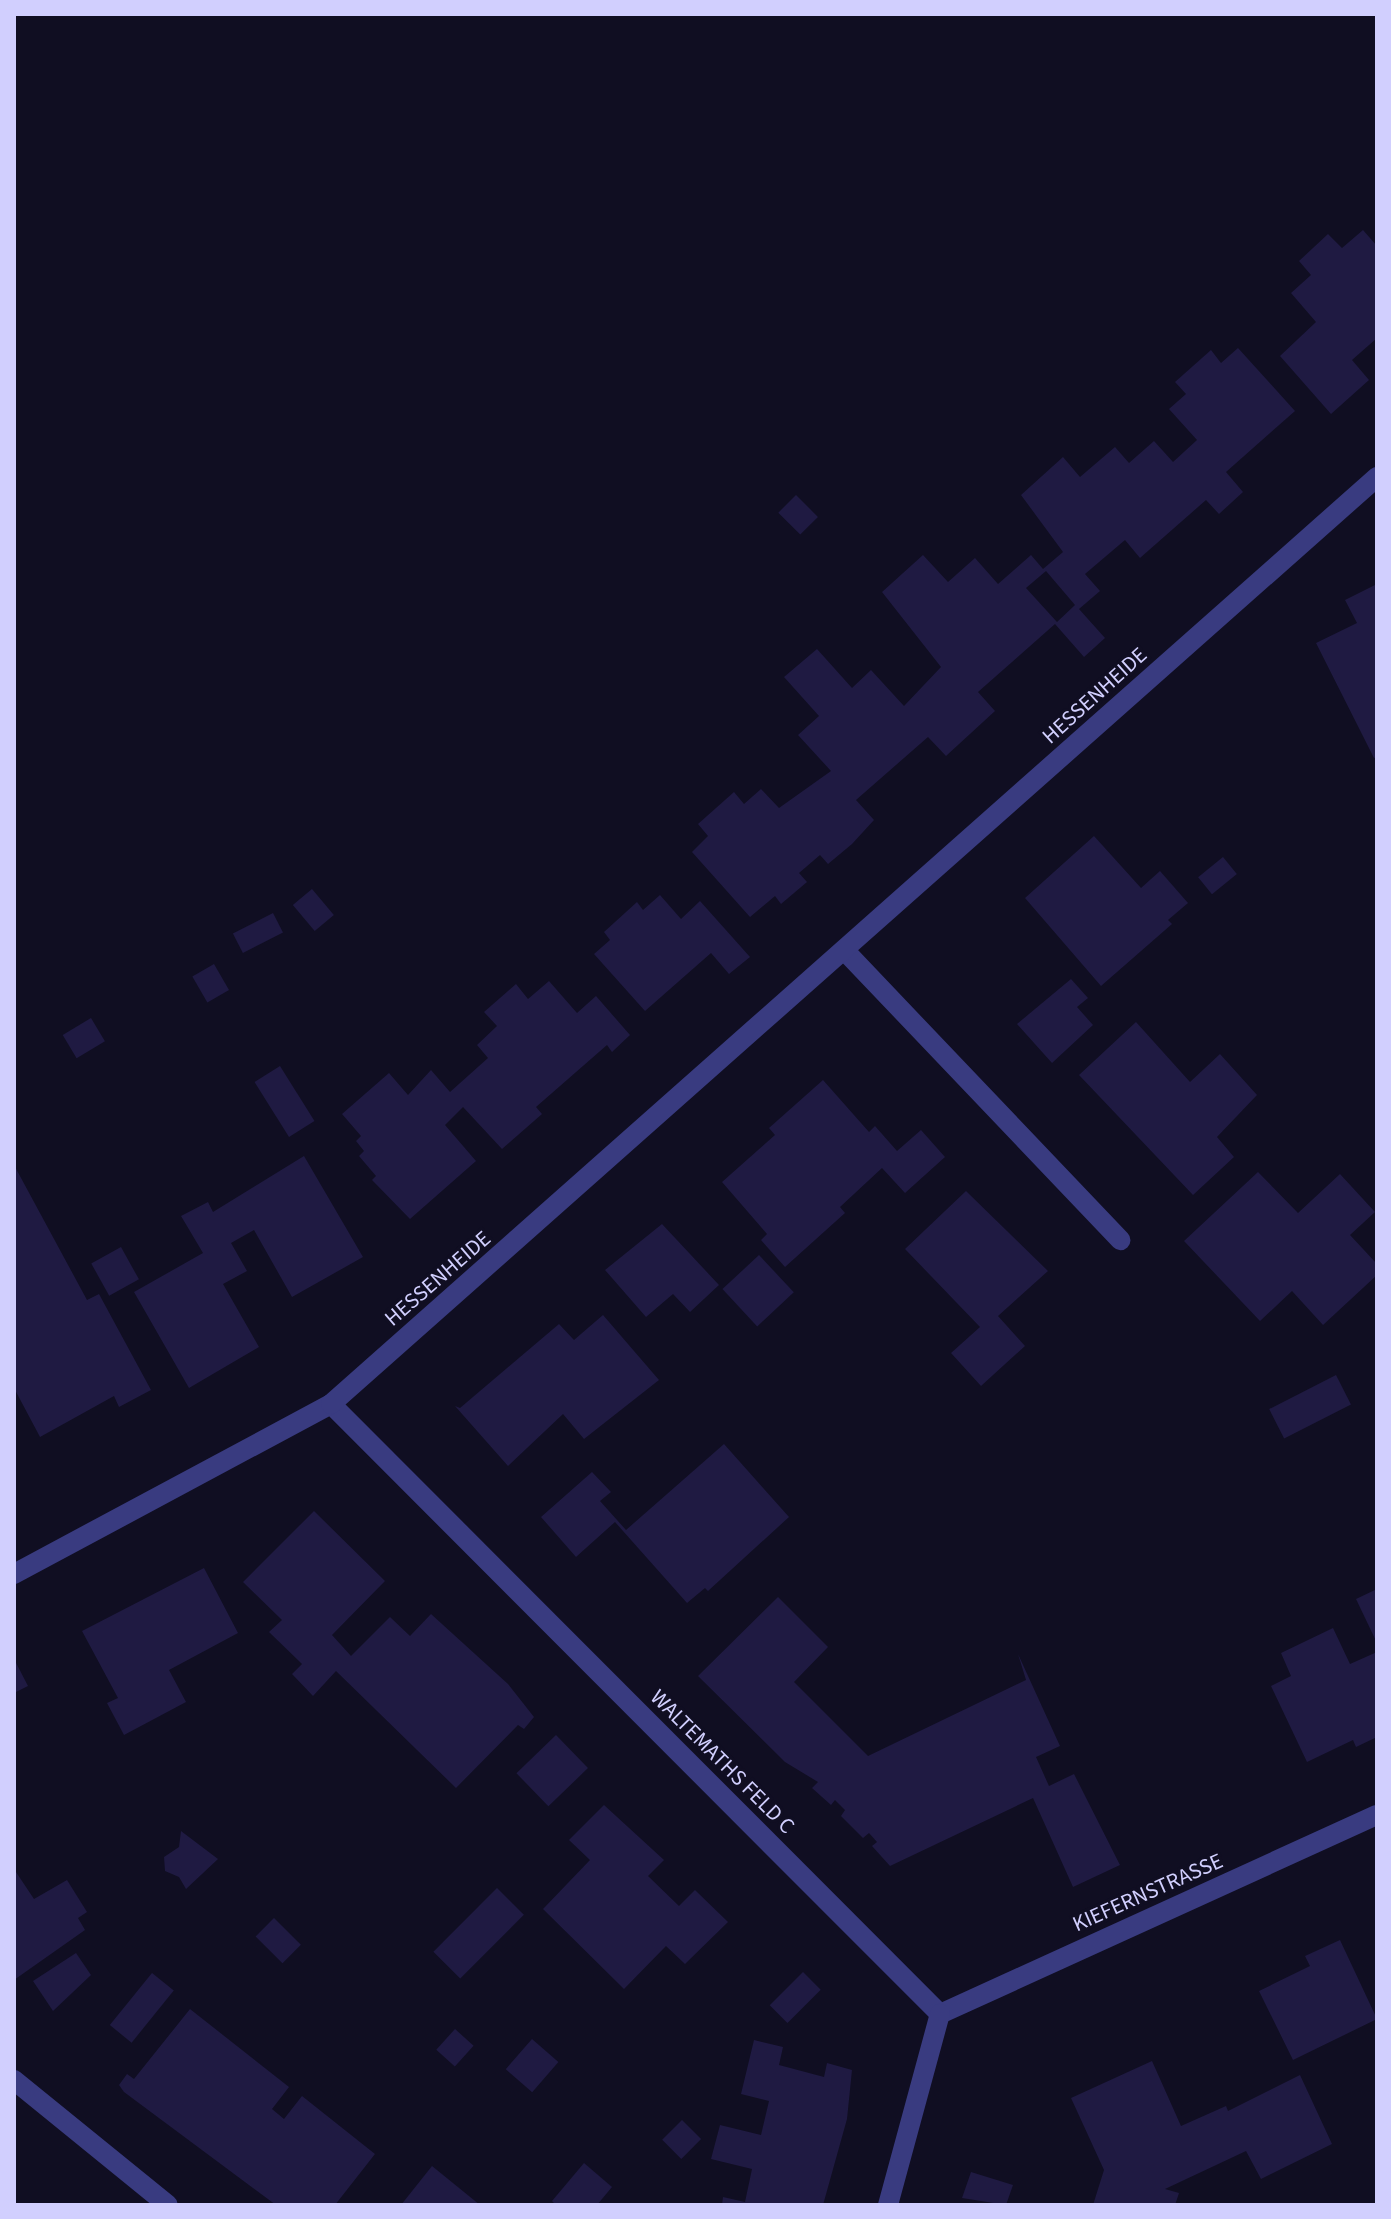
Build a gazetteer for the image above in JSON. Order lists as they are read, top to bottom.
{
  "streets": {
    "street": ["HESSENHEIDE", "WALTEMATHS FELD C", "KIEFERNSTRASSE"]
  },
  "crossings": [
    ["HESSENHEIDE", "WALTEMATHS FELD C"],
    ["WALTEMATHS FELD C", "KIEFERNSTRASSE"]
  ]
}
